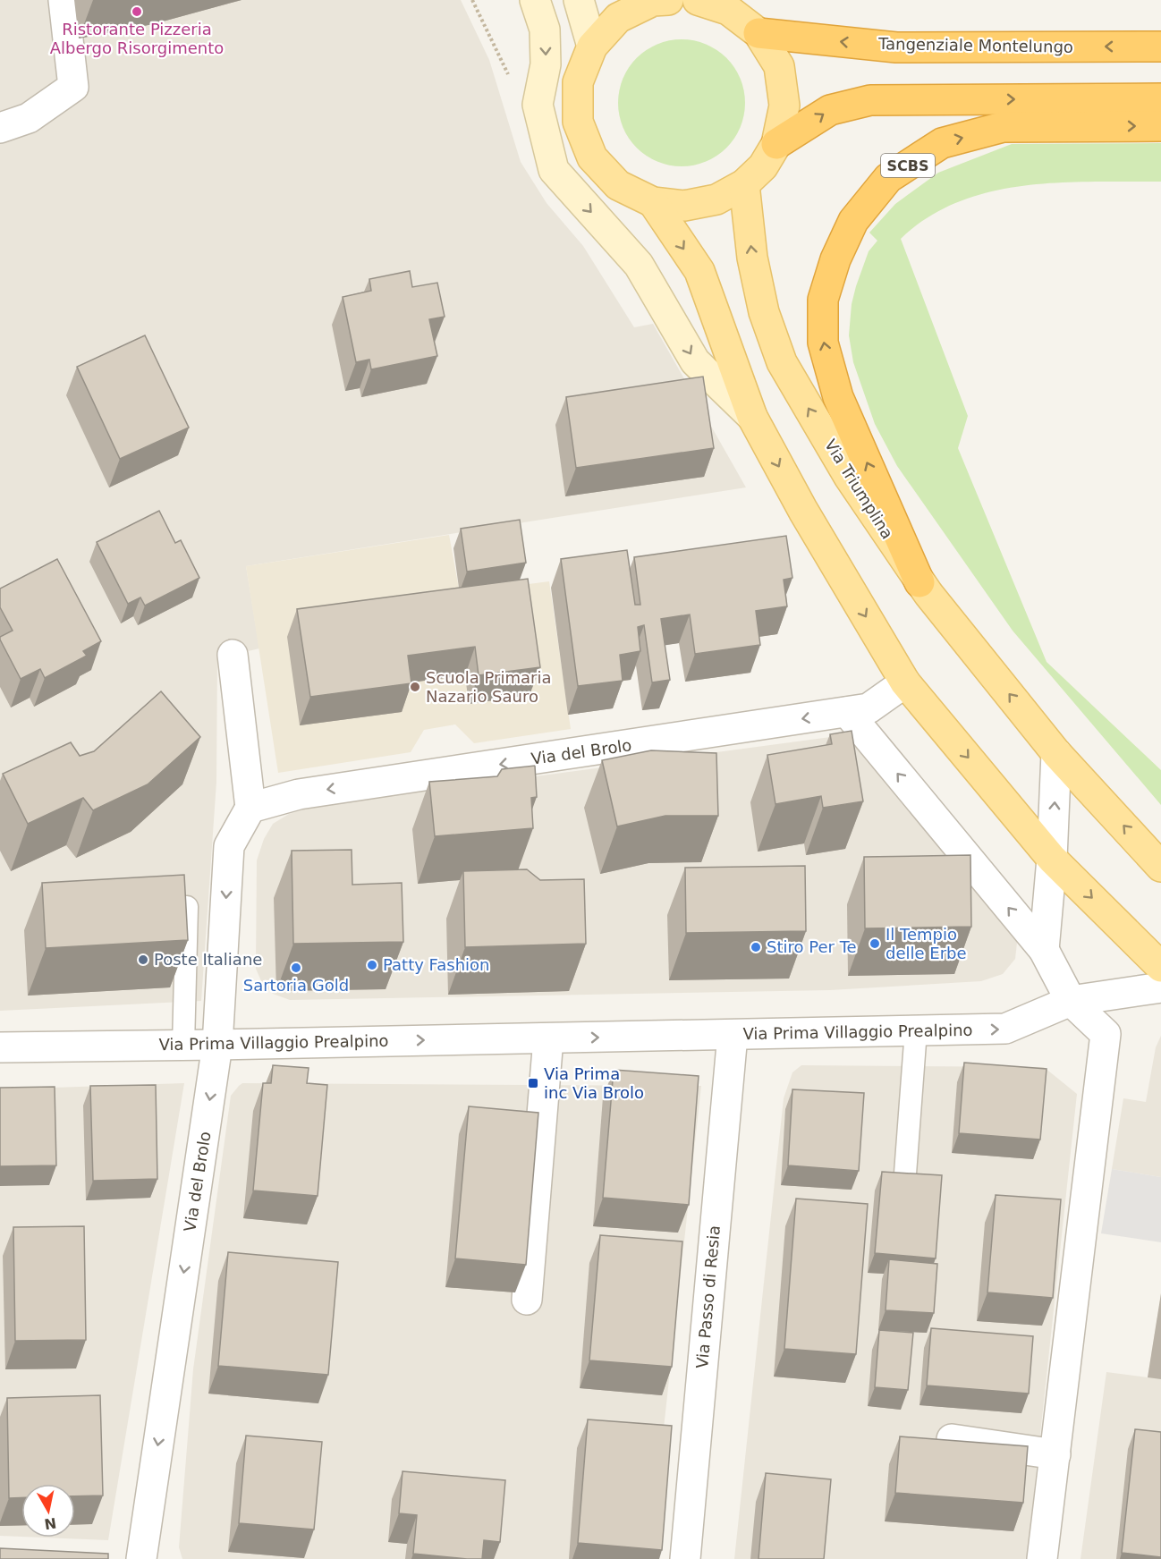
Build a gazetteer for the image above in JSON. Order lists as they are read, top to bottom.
{
  "streets": {
    "highway": ["Tangenziale Montelungo", "SCBS"],
    "main road": ["Via Triumplina"],
    "street": ["Via del Brolo", "Via Prima Villaggio Prealpino", "Via Passo di Resia"]
  },
  "crossings": [
    ["SCBS", "Via Triumplina"],
    ["Via del Brolo", "Via Prima Villaggio Prealpino"],
    ["Via Prima Villaggio Prealpino", "Via Passo di Resia"]
  ],
  "one_way": ["Via del Brolo", "Via Prima Villaggio Prealpino"],
  "places": {
    "other": [
      "Ristorante Pizzeria Albergo Risorgimento",
      "Scuola Primaria Nazario Sauro",
      "Il Tempio delle Erbe",
      "Stiro Per Te",
      "Poste Italiane",
      "Patty Fashion",
      "Sartoria Gold"
    ],
    "transit": ["Via Prima inc Via Brolo"]
  },
  "north": "bottom"
}
